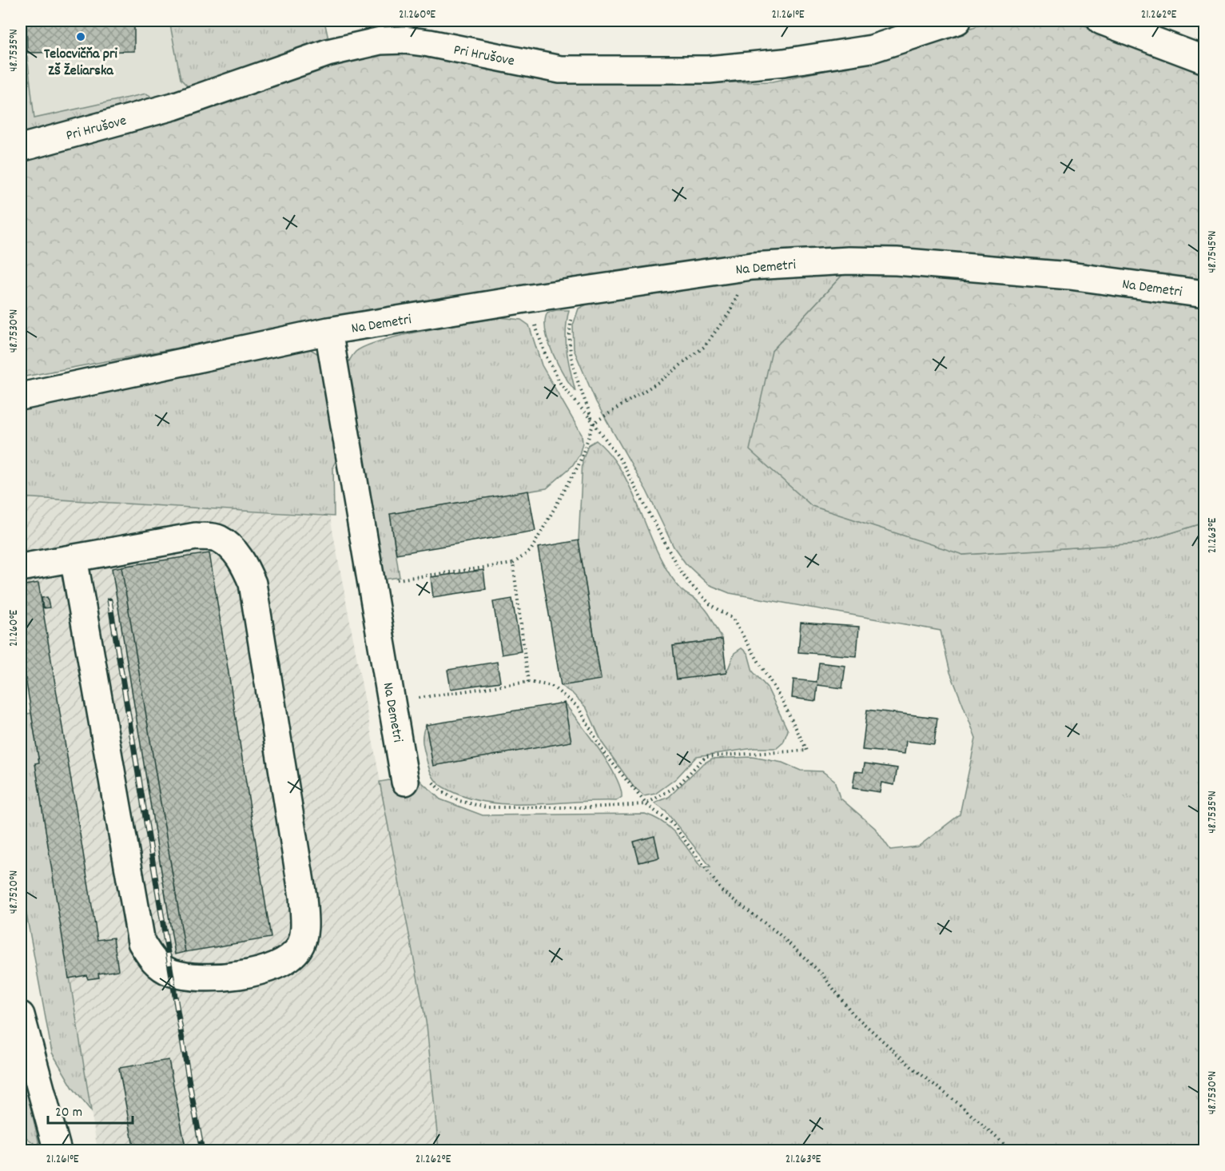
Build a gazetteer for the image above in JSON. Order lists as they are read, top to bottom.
{
  "streets": {
    "street": ["Pri Hrušove", "Na Demetri"]
  },
  "places": ["Telocvičňa pri ZŠ Želiarska"],
  "scale_bar": "20 m",
  "coordinates": [
    "21.260°E",
    "21.261°E",
    "21.262°E",
    "48.7535°N",
    "48.7545°N",
    "48.7530°N",
    "21.263°E",
    "48.7520°N"
  ]
}
